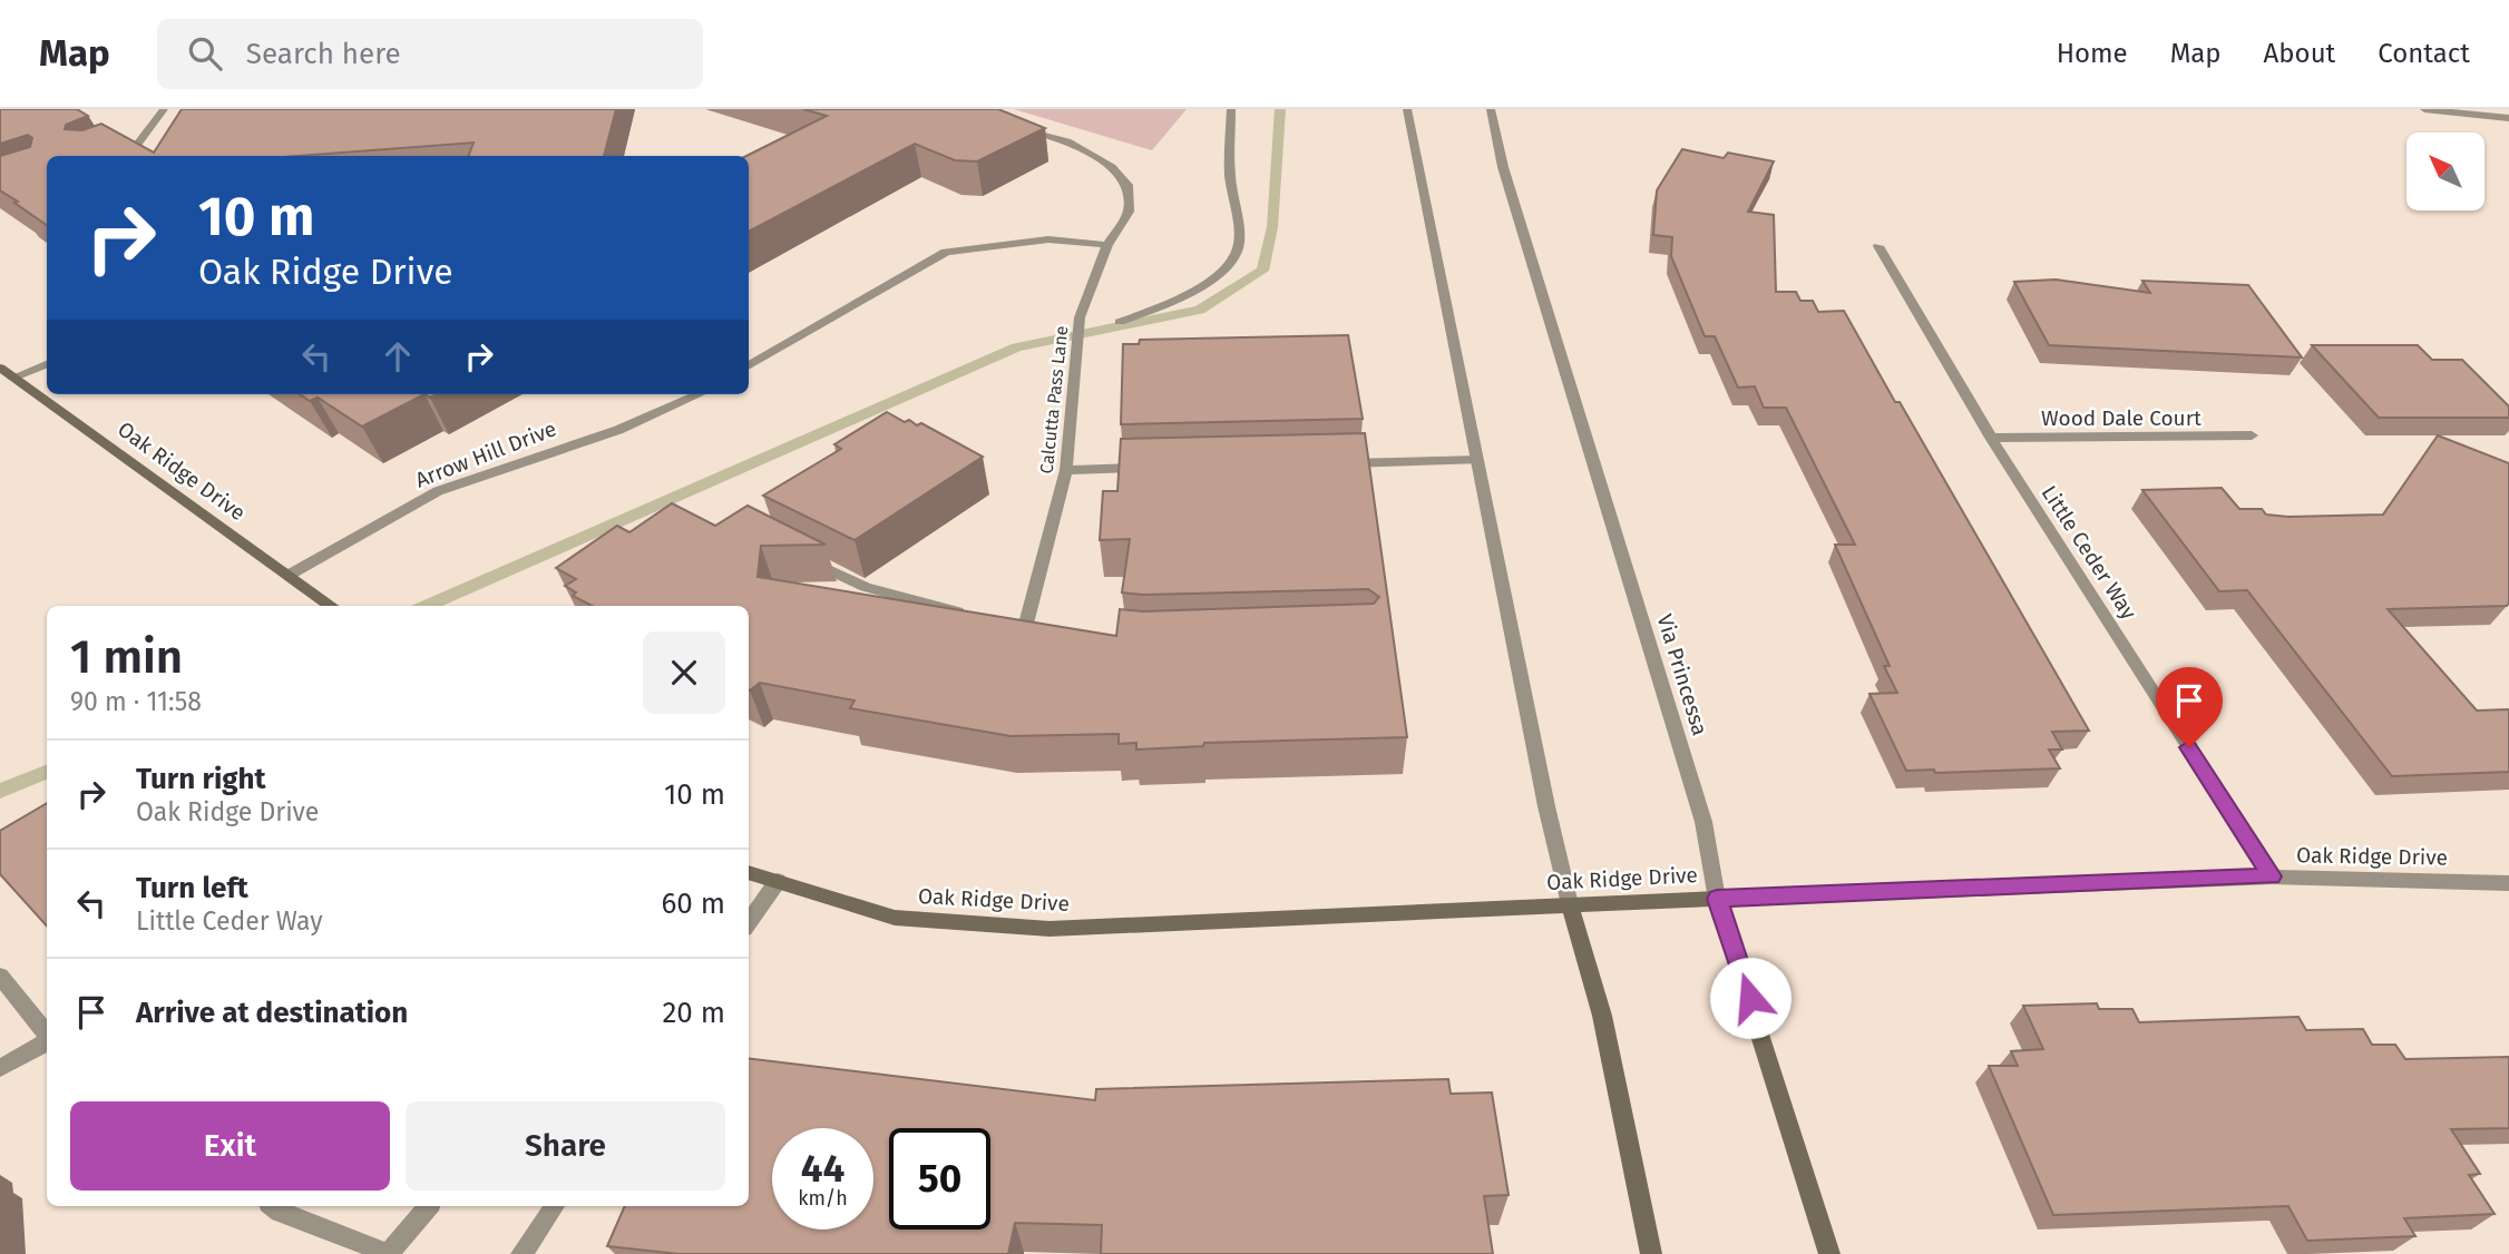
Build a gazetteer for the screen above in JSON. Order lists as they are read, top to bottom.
{
  "streets": {
    "main road": ["Oak Ridge Drive", "Via Princessa"],
    "street": [
      "Calcutta Pass Lane",
      "Wood Dale Court",
      "Arrow Hill Drive",
      "Little Ceder Way"
    ]
  },
  "crossings": [
    ["Wood Dale Court", "Little Ceder Way"],
    ["Arrow Hill Drive", "Oak Ridge Drive"],
    ["Oak Ridge Drive", "Little Ceder Way"],
    ["Oak Ridge Drive", "Via Princessa"]
  ],
  "north": "top left",
  "page": {
    "header": "Map",
    "search": "Search here",
    "nav": [
      "Home",
      "Map",
      "About",
      "Contact"
    ],
    "turn": ["10 m", "Oak Ridge Drive"],
    "heading": ["1 min", "90 m · 11:58"],
    "list": [
      {
        "name": "Turn right",
        "note": "Oak Ridge Drive",
        "value": "10 m"
      },
      {
        "name": "Turn left",
        "note": "Little Ceder Way",
        "value": "60 m"
      },
      {
        "name": "Arrive at destination",
        "value": "20 m"
      }
    ],
    "buttons": ["Exit", "Share"],
    "speed": "44 km/h",
    "limit": "50"
  }
}
